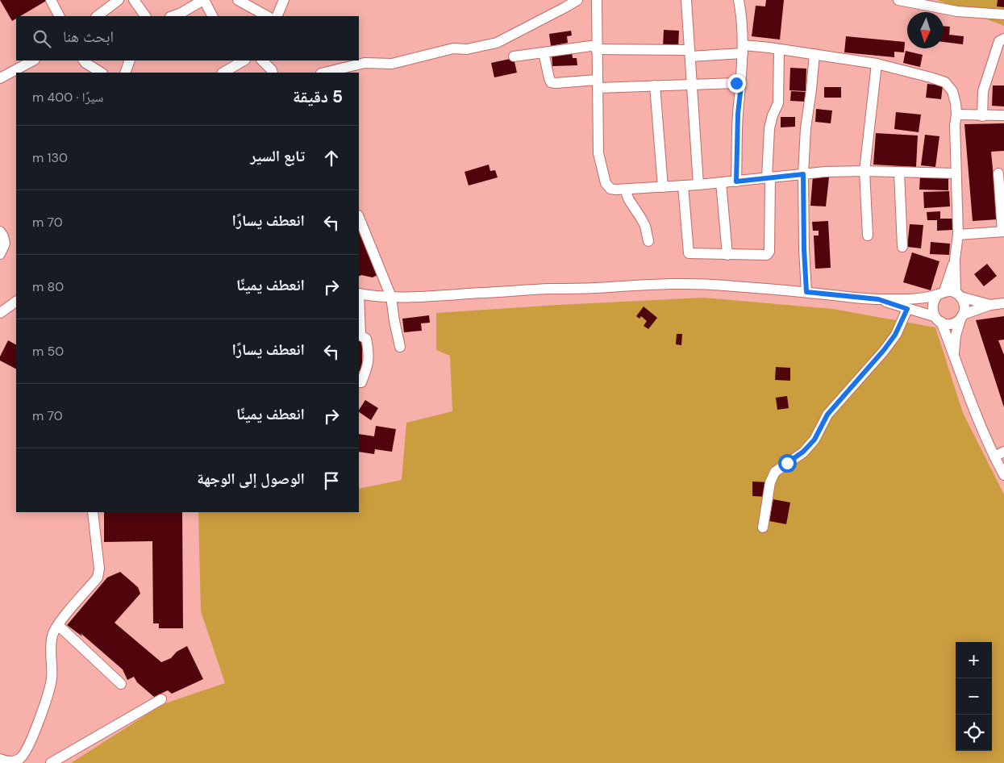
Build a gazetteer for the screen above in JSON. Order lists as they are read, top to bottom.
{
  "north": "bottom",
  "page": {
    "search": "ابحث هنا",
    "heading": ["5 دقيقة", "سيرًا · 400 m"],
    "list": [
      ["تابع السير", "130 m"],
      ["انعطف يسارًا", "70 m"],
      ["انعطف يمينًا", "80 m"],
      ["انعطف يسارًا", "50 m"],
      ["انعطف يمينًا", "70 m"],
      "الوصول إلى الوجهة"
    ],
    "map_buttons": ["+", "−"]
  }
}
